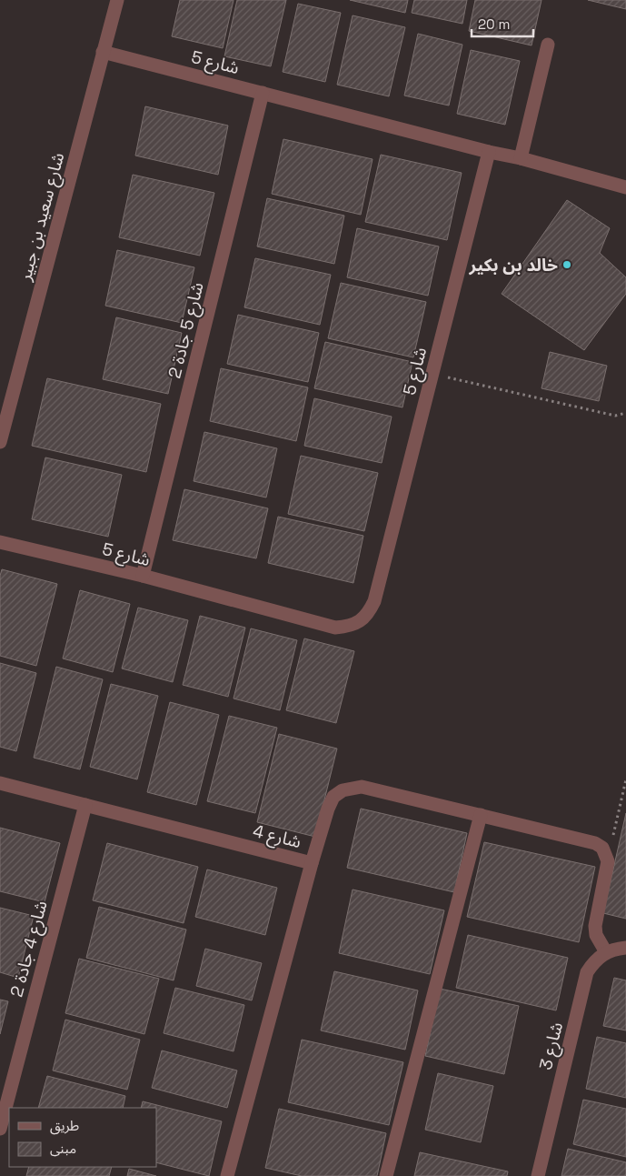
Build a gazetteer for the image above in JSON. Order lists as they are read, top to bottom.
{
  "streets": {
    "street": [
      "شارع 5",
      "شارع سعيد بن جبير",
      "شارع 5 جادة 2",
      "شارع 4",
      "شارع 4 جادة 2",
      "شارع 3"
    ]
  },
  "crossings": [
    ["شارع 5", "شارع سعيد بن جبير"],
    ["شارع 5", "شارع 5 جادة 2"],
    ["شارع 4", "شارع 4 جادة 2"]
  ],
  "places": ["خالد بن بكير"],
  "legend": ["طريق", "مبنى"],
  "scale_bar": "20 m"
}
